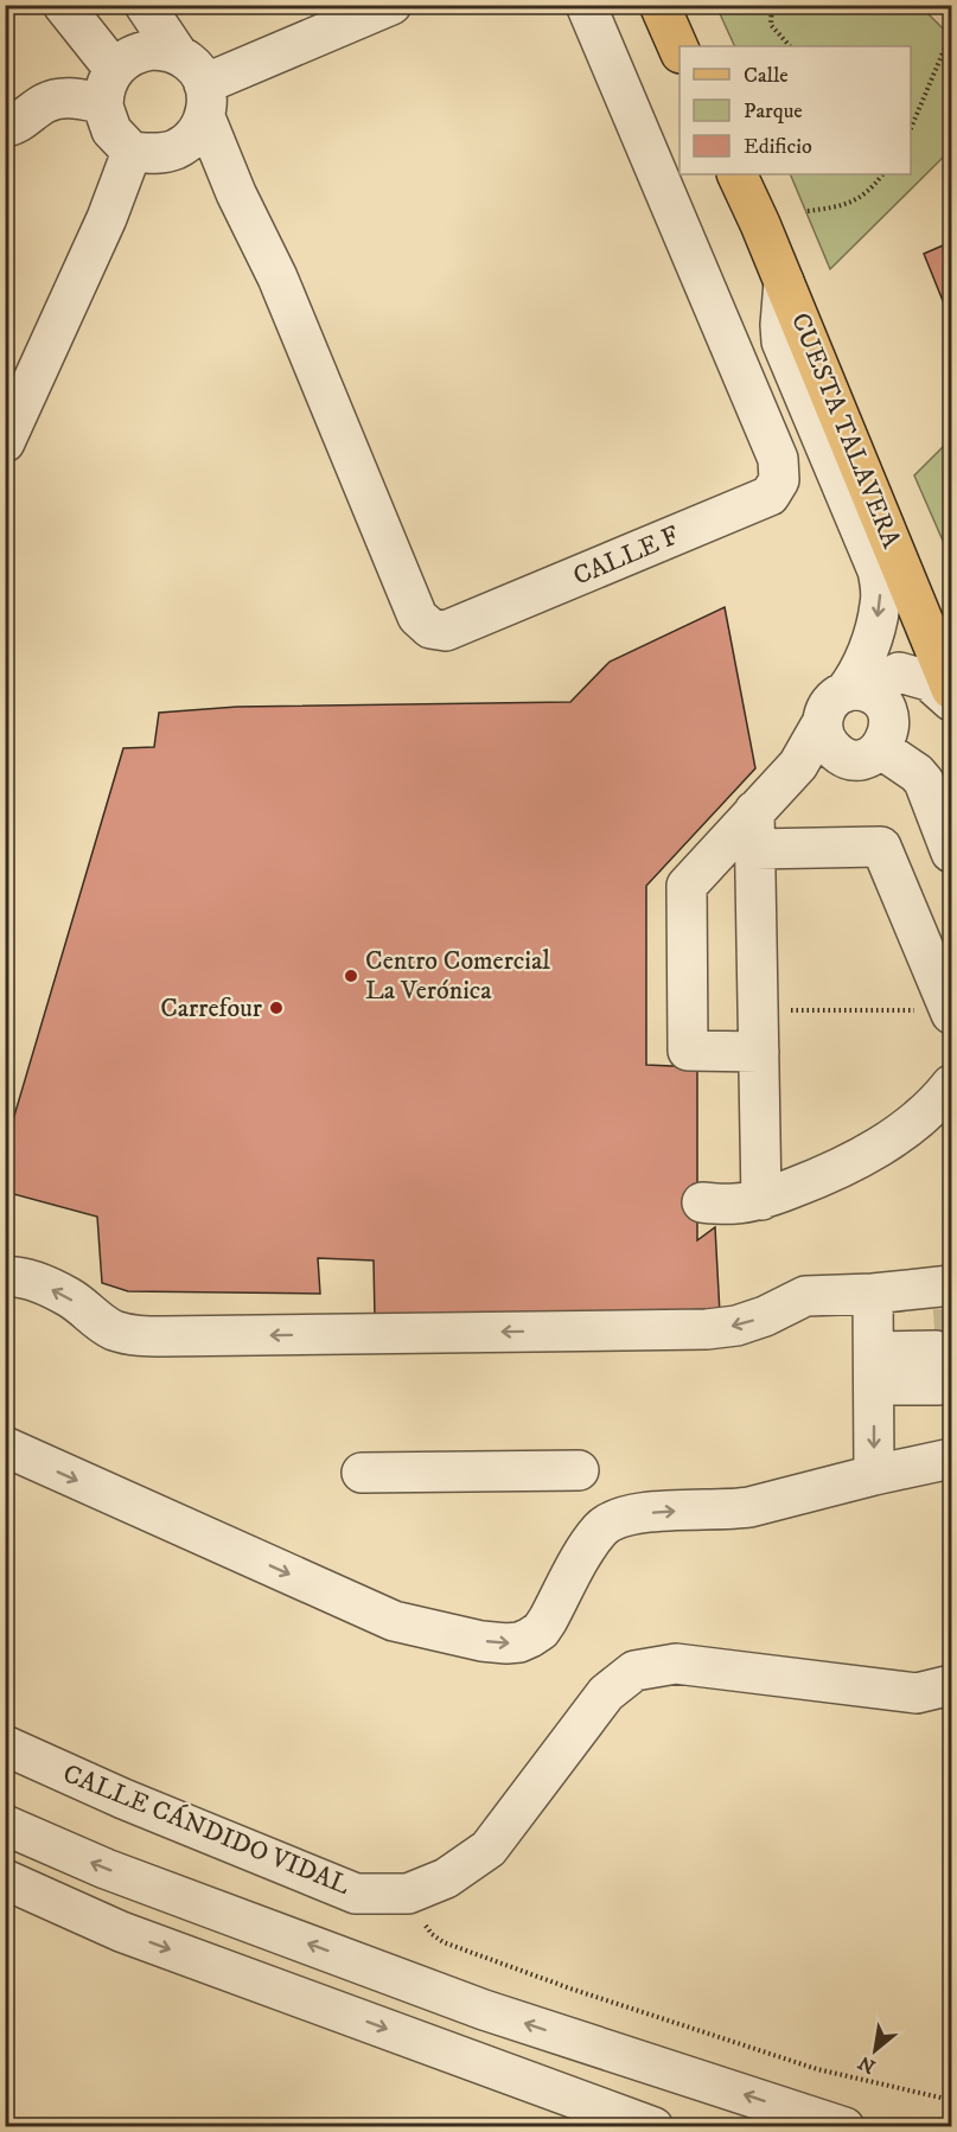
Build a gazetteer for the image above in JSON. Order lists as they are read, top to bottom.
{
  "streets": {
    "main road": ["CUESTA TALAVERA"],
    "street": ["CALLE F", "CALLE CÁNDIDO VIDAL"]
  },
  "places": ["Centro Comercial La Verónica", "Carrefour"],
  "legend": ["Calle", "Parque", "Edificio"],
  "north": "bottom left"
}
